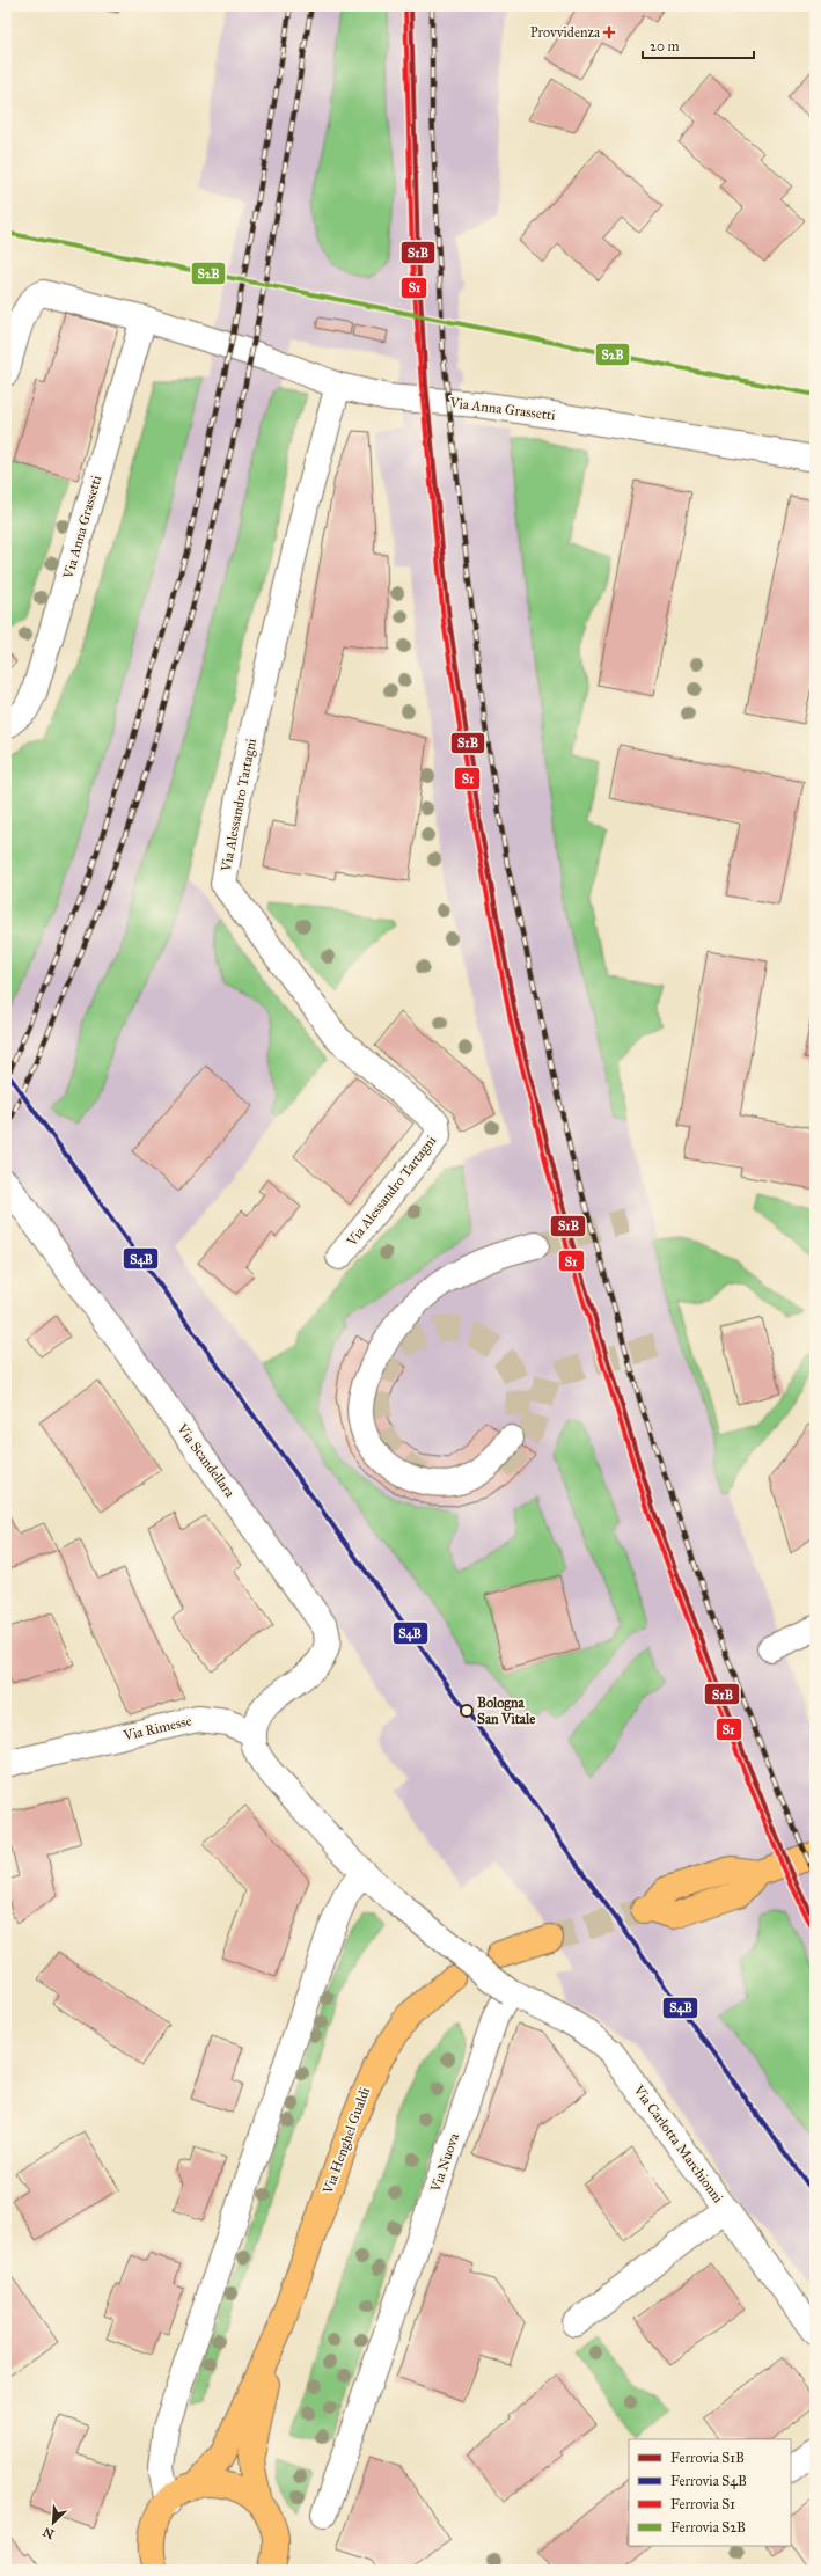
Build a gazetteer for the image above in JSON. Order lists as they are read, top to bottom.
{
  "streets": {
    "main road": ["Via Henghel Gualdi"],
    "street": [
      "Via Anna Grassetti",
      "Via Alessandro Tartagni",
      "Via Scandellara",
      "Via Rimesse",
      "Via Carlotta Marchionni",
      "Via Nuova"
    ]
  },
  "crossings": [
    ["Via Anna Grassetti", "Via Alessandro Tartagni"],
    ["Via Scandellara", "Via Rimesse"],
    ["Via Carlotta Marchionni", "Via Nuova"]
  ],
  "places": {
    "health": ["Provvidenza"],
    "other": ["Bologna San Vitale"]
  },
  "lines": [
    "rail line S1B",
    "rail line S1",
    "rail line S2B",
    "rail line S4B"
  ],
  "legend": [
    "Ferrovia S1B",
    "Ferrovia S4B",
    "Ferrovia S1",
    "Ferrovia S2B"
  ],
  "scale_bar": "20 m",
  "north": "bottom left"
}
